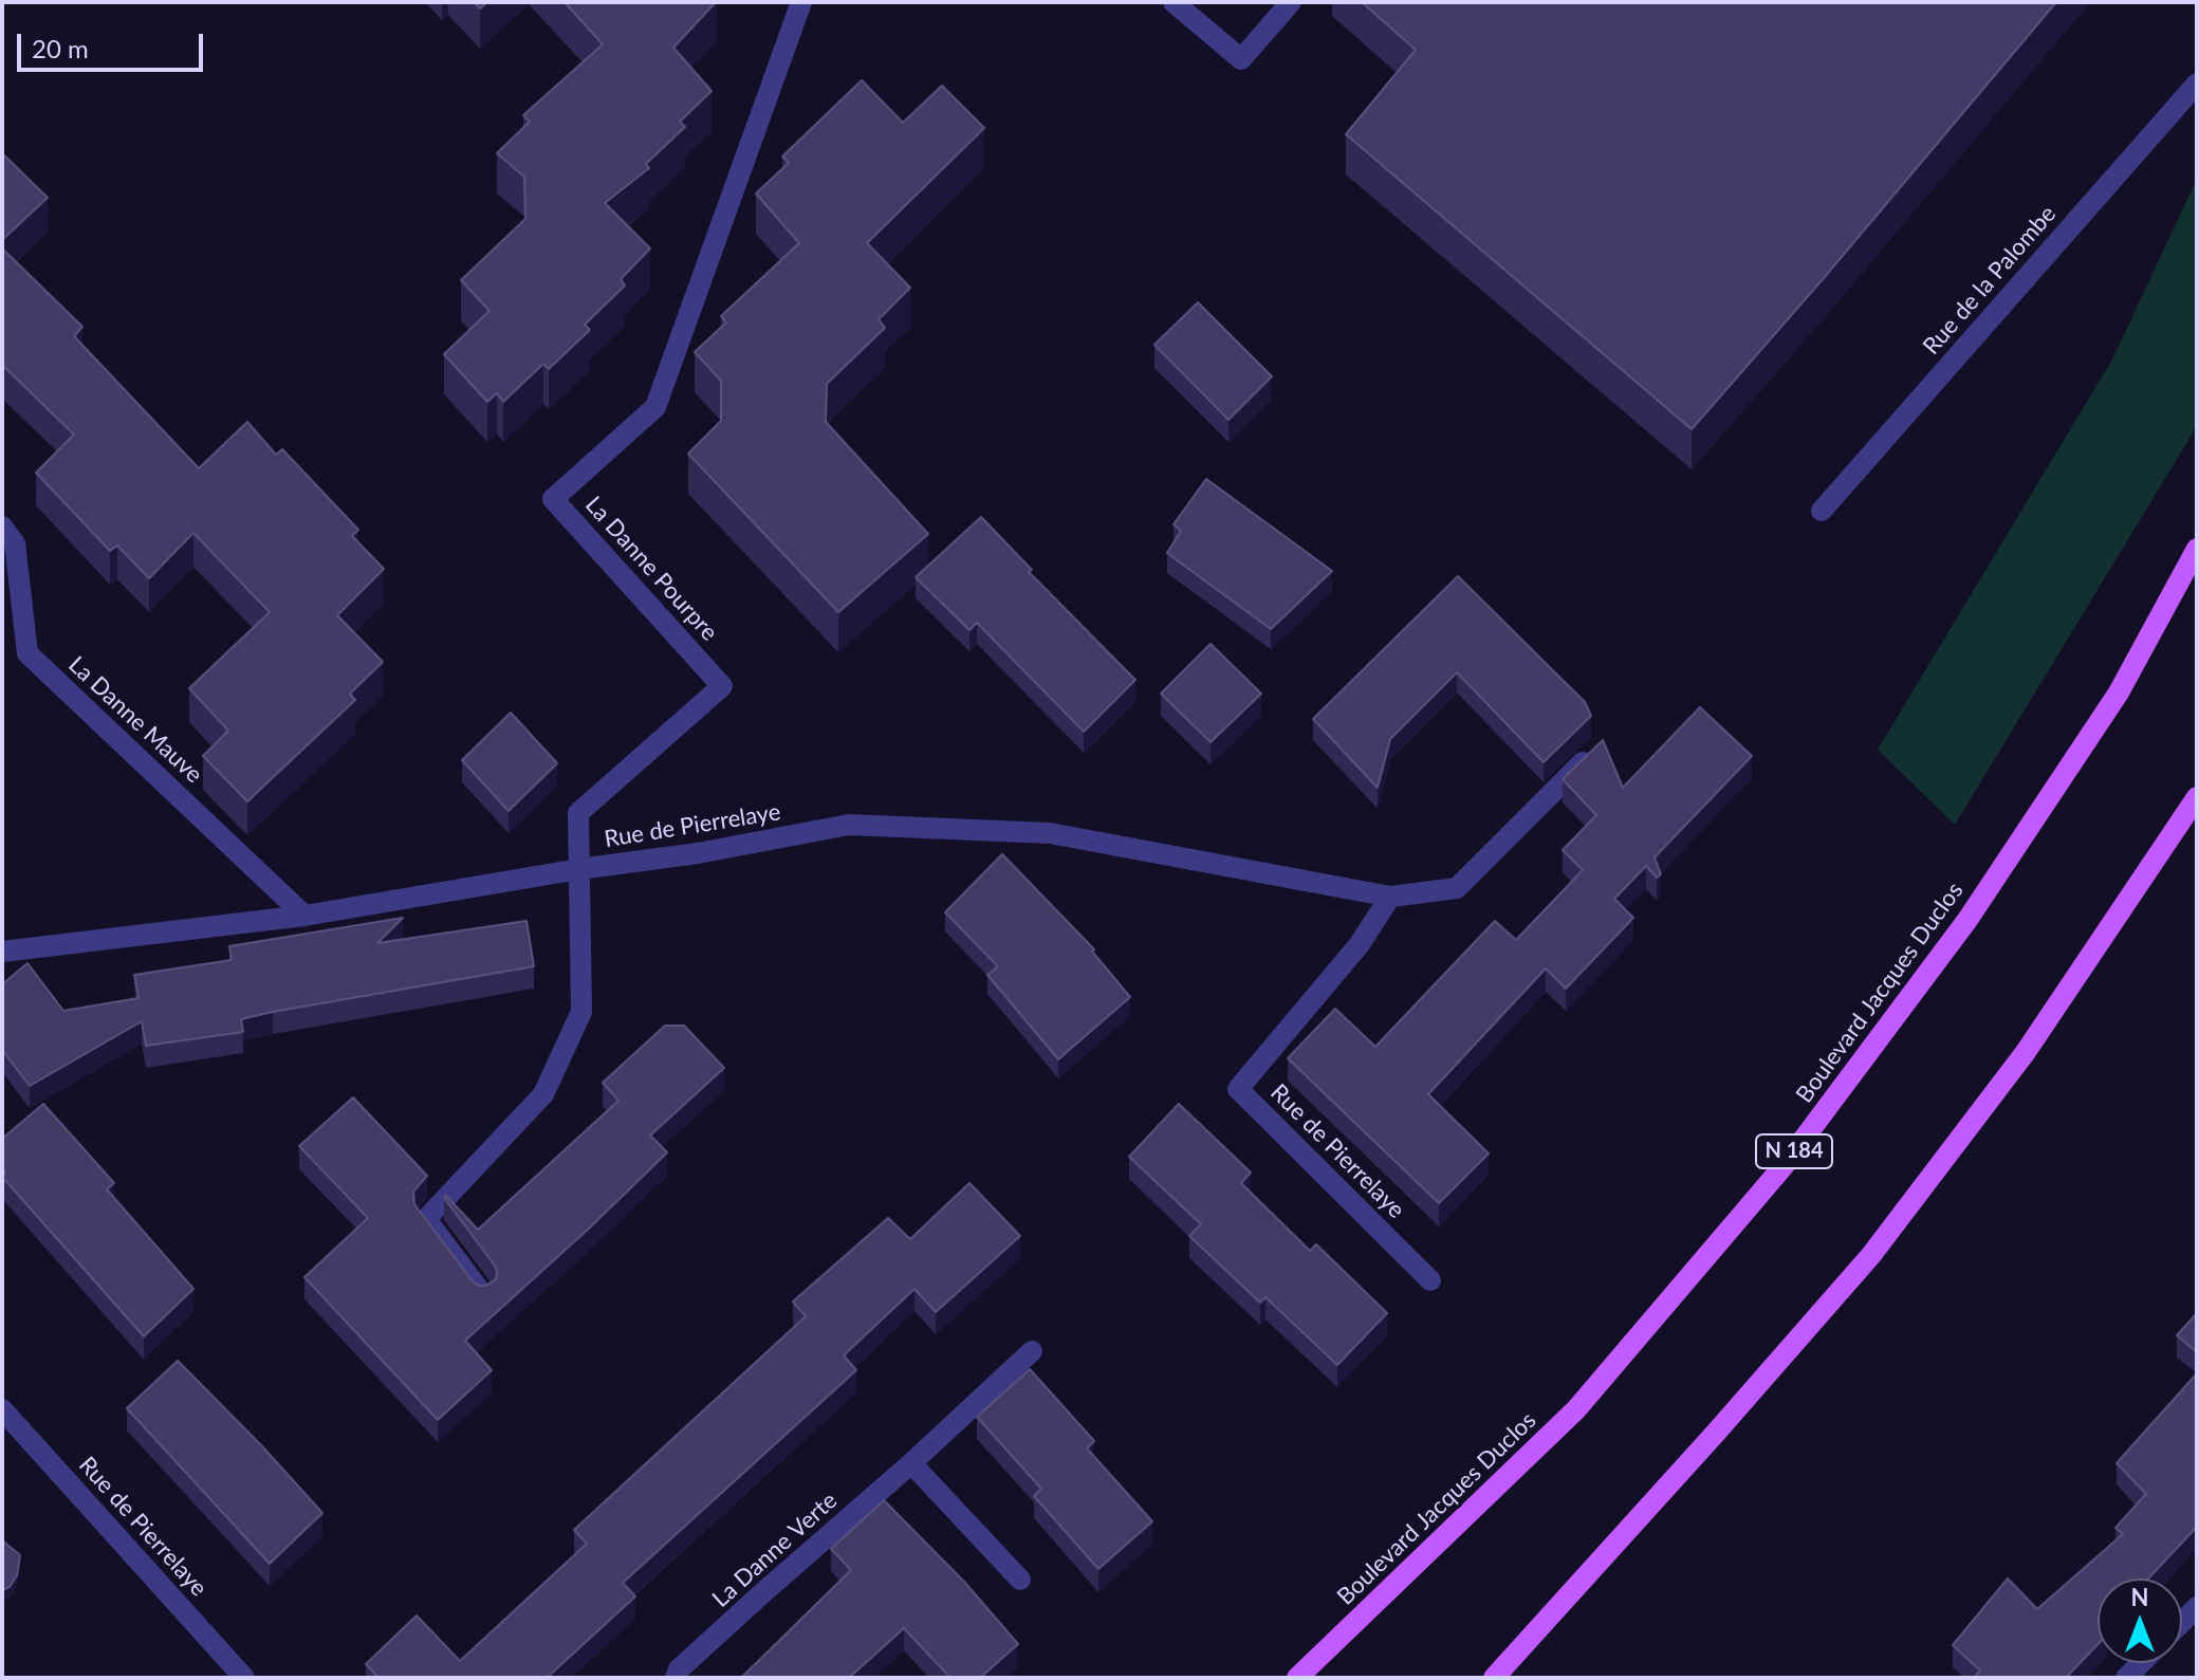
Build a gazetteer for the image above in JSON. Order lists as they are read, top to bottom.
{
  "streets": {
    "main road": ["Boulevard Jacques Duclos", "N 184"],
    "street": [
      "Rue de la Palombe",
      "La Danne Pourpre",
      "La Danne Mauve",
      "Rue de Pierrelaye",
      "La Danne Verte"
    ]
  },
  "crossings": [
    ["La Danne Pourpre", "Rue de Pierrelaye"],
    ["La Danne Mauve", "Rue de Pierrelaye"]
  ],
  "scale_bar": "20 m",
  "north": "top"
}
